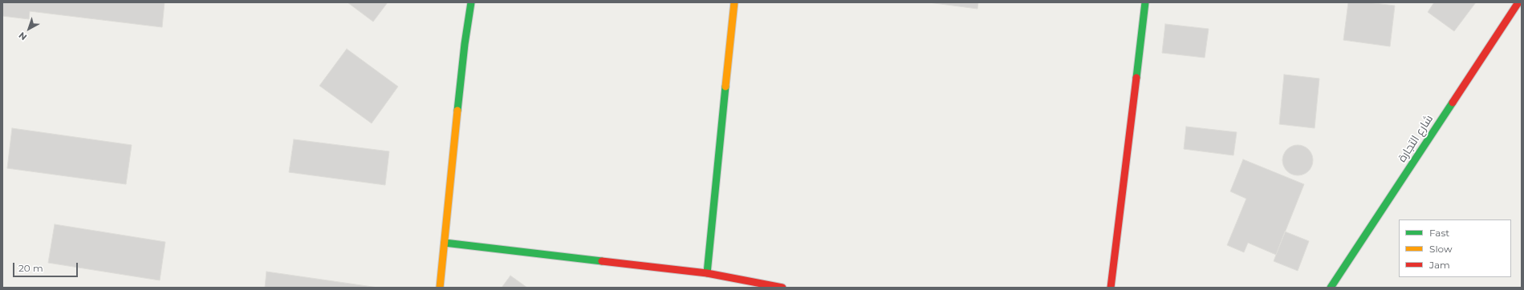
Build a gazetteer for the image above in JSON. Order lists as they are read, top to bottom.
{
  "streets": {
    "street": ["شارع التجارة"]
  },
  "legend": ["Fast", "Slow", "Jam"],
  "scale_bar": "20 m",
  "north": "bottom left"
}
